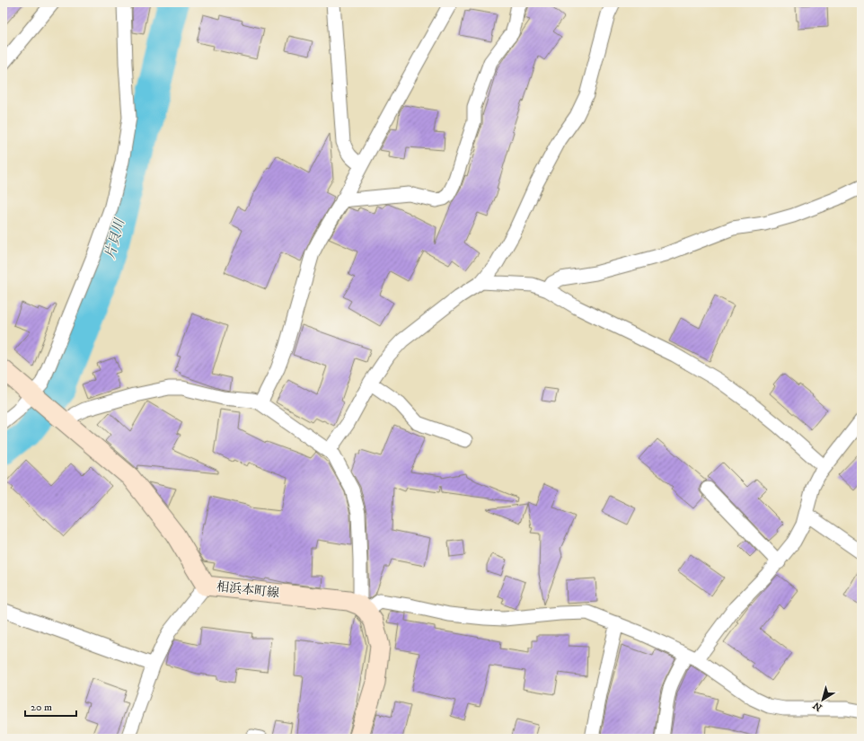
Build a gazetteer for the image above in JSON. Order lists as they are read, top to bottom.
{
  "streets": {
    "main road": ["相浜本町線"]
  },
  "water": ["片貝川"],
  "scale_bar": "20 m",
  "north": "bottom left"
}
